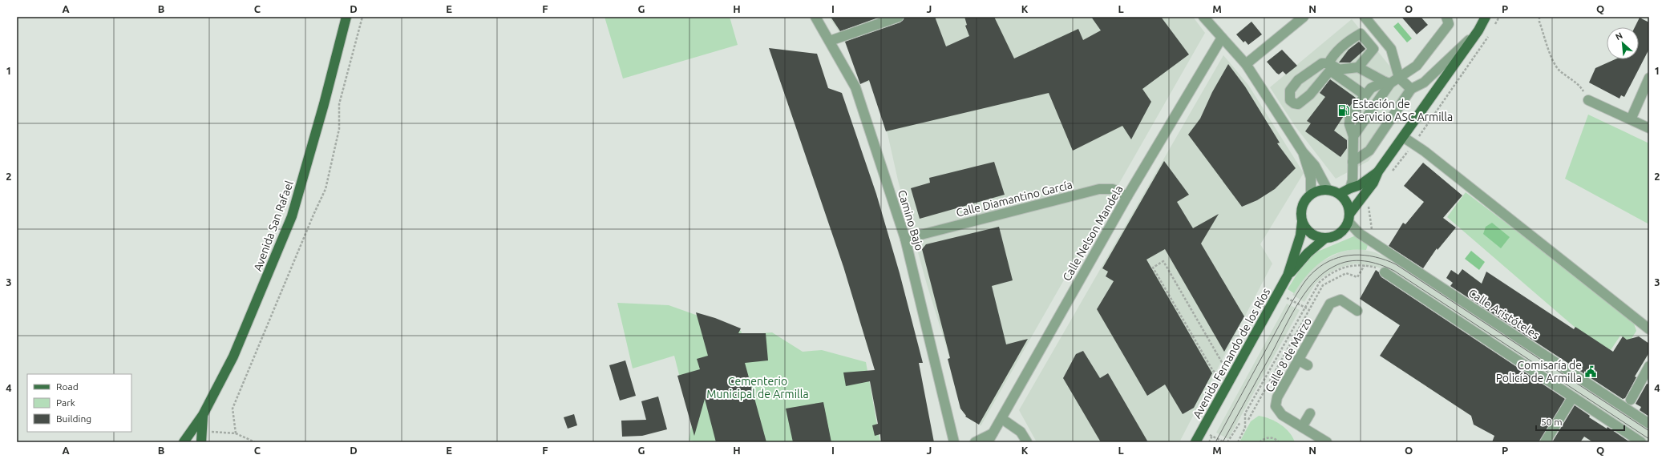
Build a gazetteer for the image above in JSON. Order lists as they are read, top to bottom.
{
  "streets": {
    "main road": ["Avenida San Rafael", "Avenida Fernando de los Ríos"],
    "street": [
      "Calle Diamantino García",
      "Camino Bajo",
      "Calle Nelson Mandela",
      "Calle Aristóteles",
      "Calle 8 de Marzo"
    ]
  },
  "crossings": [
    ["Calle Diamantino García", "Camino Bajo"],
    ["Calle Diamantino García", "Calle Nelson Mandela"],
    ["Calle Aristóteles", "Avenida Fernando de los Ríos"]
  ],
  "parks": ["Cementerio Municipal de Armilla"],
  "places": {
    "fuel station": ["Estación de Servicio ASC Armilla"],
    "public building": ["Comisaría de Policía de Armilla"]
  },
  "legend": ["Road", "Park", "Building"],
  "scale_bar": "50 m",
  "north": "top left",
  "grid": {
    "columns": [
      "A",
      "B",
      "C",
      "D",
      "E",
      "F",
      "G",
      "H",
      "I",
      "J",
      "K",
      "L",
      "M",
      "N",
      "O",
      "P",
      "Q"
    ],
    "rows": [
      "1",
      "2",
      "3",
      "4"
    ]
  }
}
